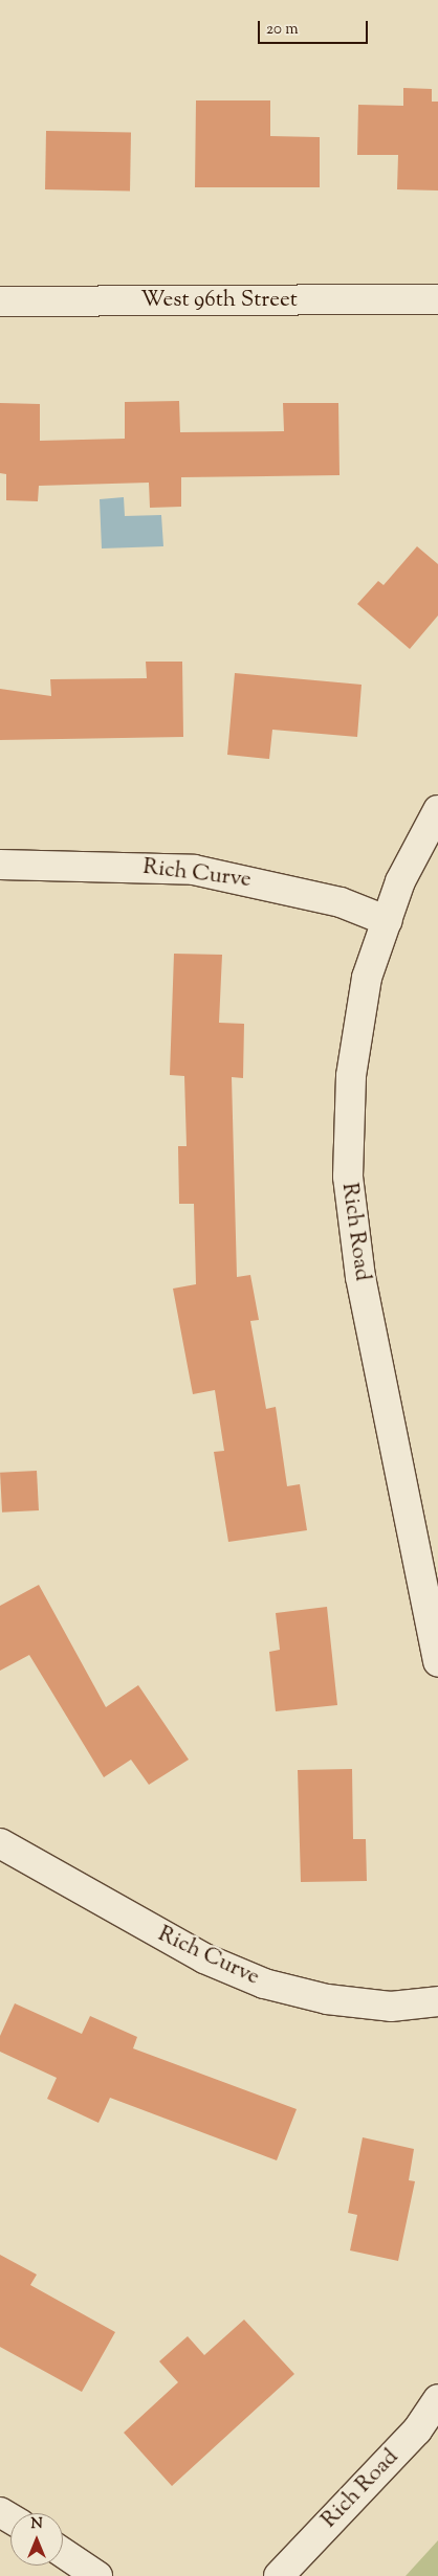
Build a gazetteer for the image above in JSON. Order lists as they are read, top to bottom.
{
  "streets": {
    "street": ["West 96th Street", "Rich Curve", "Rich Road"]
  },
  "crossings": [
    ["Rich Curve", "Rich Road"]
  ],
  "scale_bar": "20 m",
  "north": "top"
}
